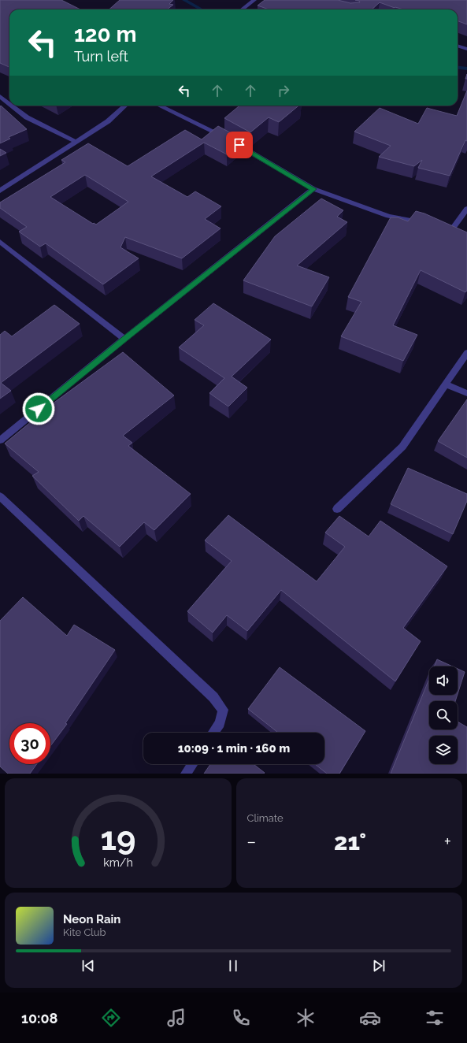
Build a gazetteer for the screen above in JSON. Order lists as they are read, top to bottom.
{
  "page": {
    "turn": ["120 m", "Turn left"],
    "limit": "30",
    "trip": "10:09 · 1 min · 160 m",
    "tile": "Climate",
    "heat": ["−", "21°", "+"],
    "song": ["Neon Rain", "Kite Club"],
    "tabs": "10:08",
    "gauge": ["19", "km/h"]
  }
}
